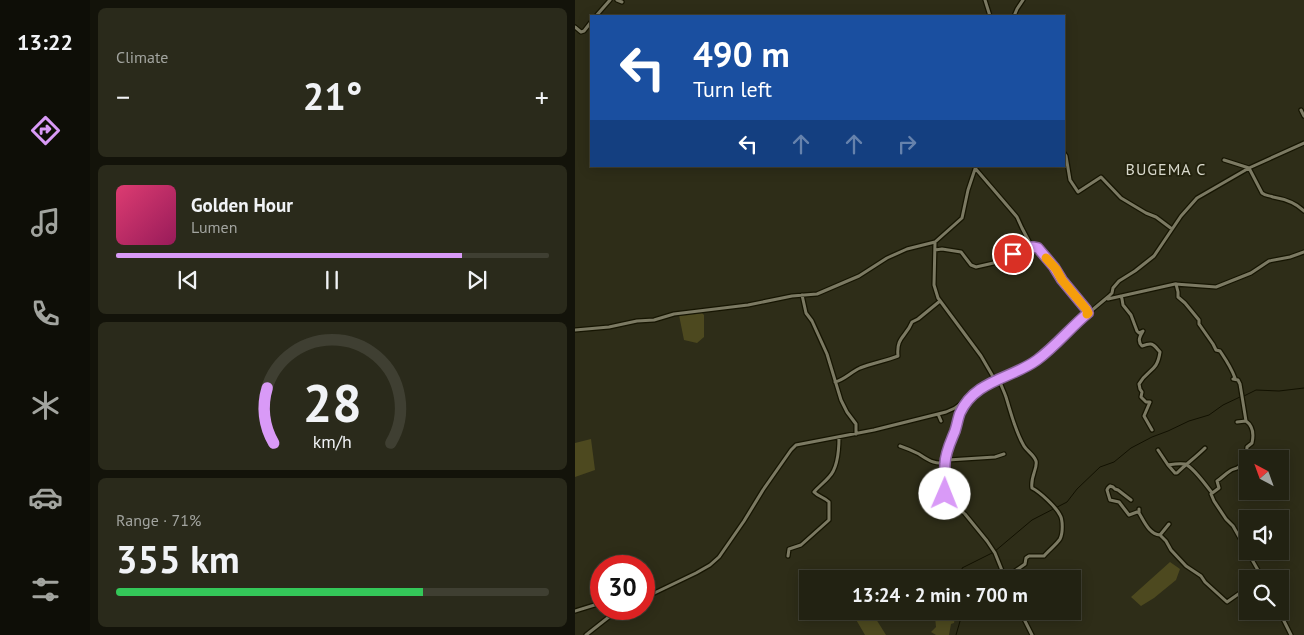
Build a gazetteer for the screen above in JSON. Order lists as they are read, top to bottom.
{
  "districts": ["BUGEMA C"],
  "north": "top left",
  "page": {
    "tabs": "13:22",
    "tile": [
      "Climate",
      ["Range · 71%", "355 km"]
    ],
    "turn": ["490 m", "Turn left"],
    "heat": ["−", "21°", "+"],
    "song": ["Golden Hour", "Lumen"],
    "limit": "30",
    "trip": "13:24 · 2 min · 700 m",
    "gauge": ["28", "km/h"]
  }
}
